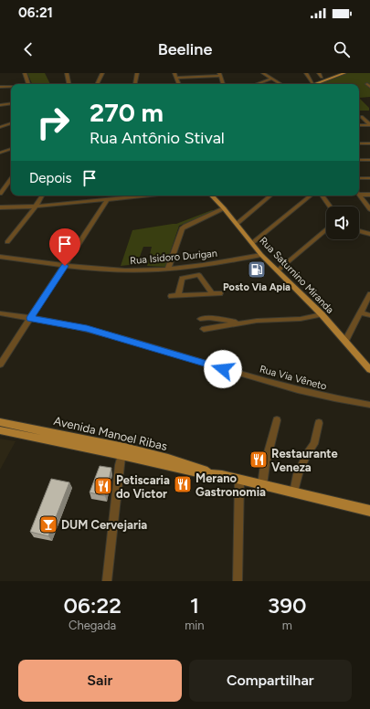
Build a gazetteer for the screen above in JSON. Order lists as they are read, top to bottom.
{
  "streets": {
    "main road": ["Rua Saturnino Miranda", "Avenida Manoel Ribas"],
    "street": ["Rua Isidoro Durigan", "Rua Via Vêneto"]
  },
  "crossings": [
    ["Rua Isidoro Durigan", "Rua Saturnino Miranda"]
  ],
  "places": {
    "fuel station": ["Posto Via Apia"],
    "restaurant": ["Restaurante Veneza", "Merano Gastronomia", "Petiscaria do Victor"],
    "bar": ["DUM Cervejaria"]
  },
  "page": {
    "status": "06:21",
    "header": "Beeline",
    "turn": ["270 m", "Rua Antônio Stival"],
    "then": "Depois",
    "eta": [
      "06:22",
      "Chegada",
      "1",
      "min",
      "390",
      "m"
    ],
    "buttons": ["Sair", "Compartilhar"]
  }
}
